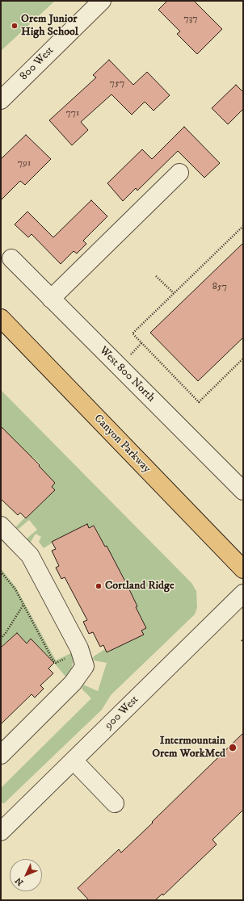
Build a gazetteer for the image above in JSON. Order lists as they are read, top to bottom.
{
  "streets": {
    "highway": ["Canyon Parkway"],
    "street": ["800 West", "West 800 North", "900 West"]
  },
  "places": ["Orem Junior High School", "Cortland Ridge", "Intermountain Orem WorkMed"],
  "house_numbers": [
    "737",
    "757",
    "771",
    "791",
    "857"
  ],
  "north": "bottom left"
}
